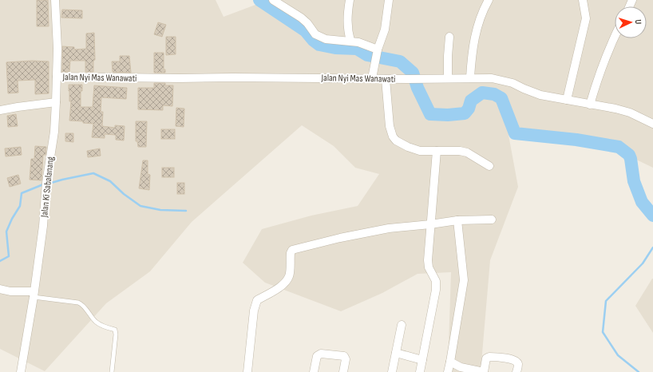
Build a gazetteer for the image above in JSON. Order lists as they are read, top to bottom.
{
  "streets": {
    "street": ["Jalan Nyi Mas Wanawati", "Jalan Ki Sabalanang"]
  },
  "crossings": [
    ["Jalan Nyi Mas Wanawati", "Jalan Ki Sabalanang"]
  ],
  "north": "right"
}
